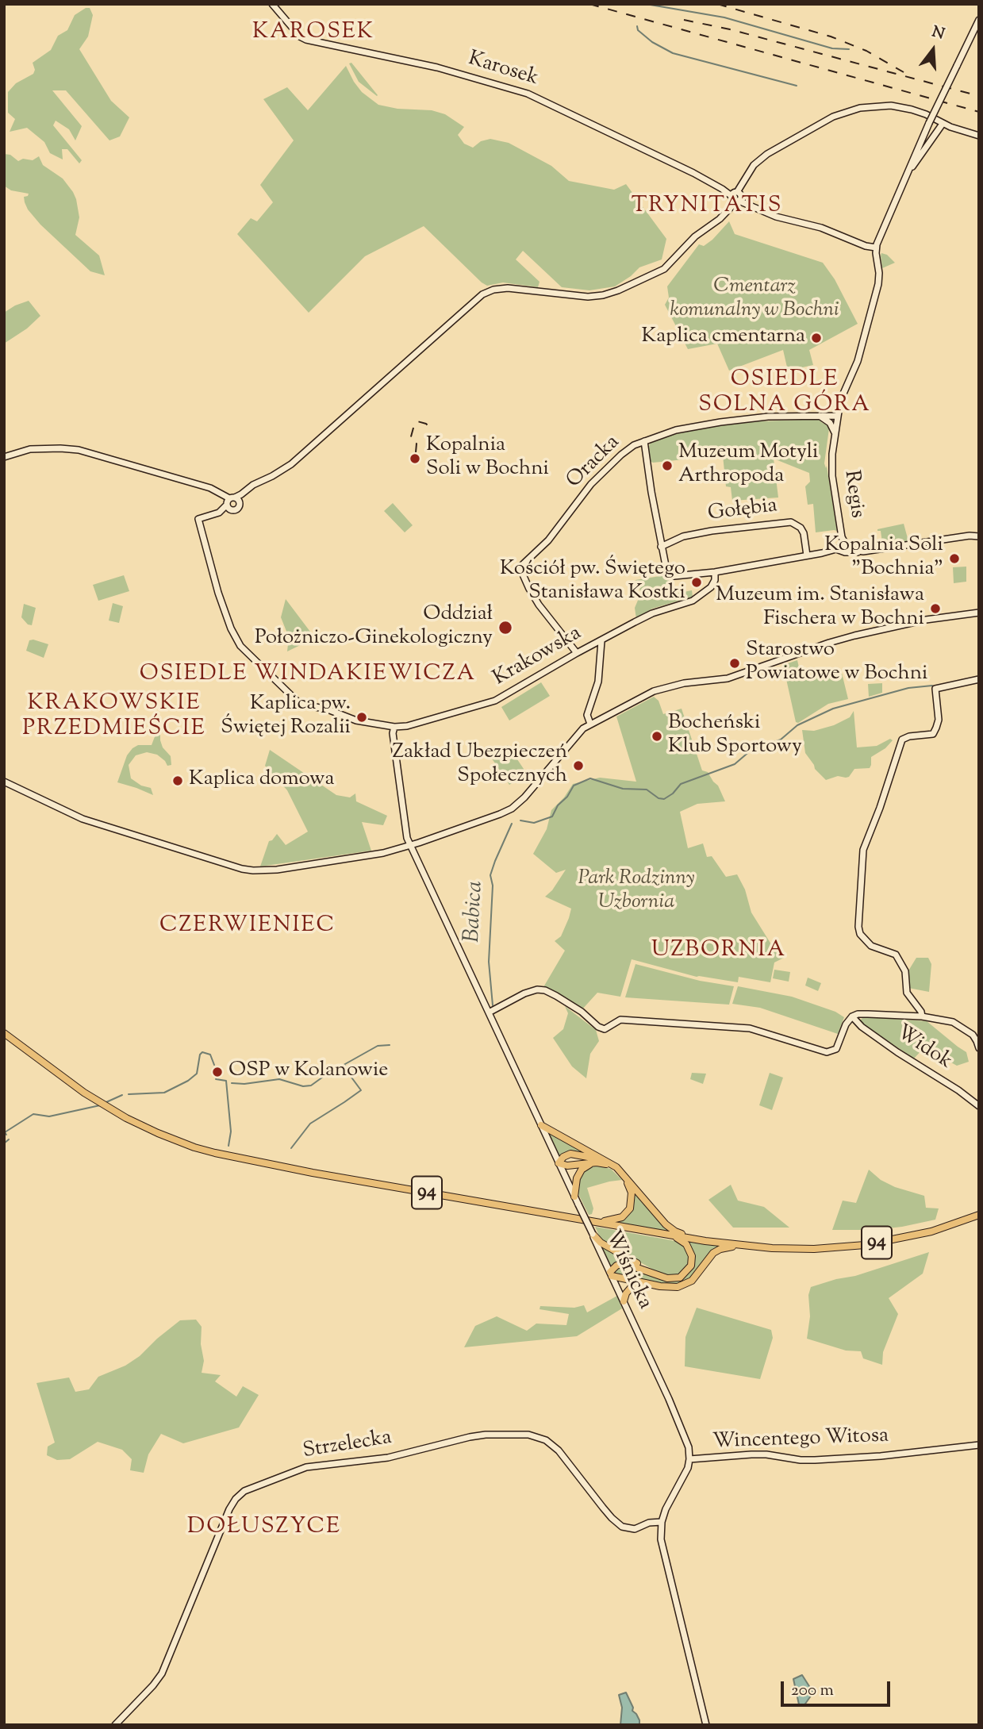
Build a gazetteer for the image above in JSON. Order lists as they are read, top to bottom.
{
  "streets": {
    "main road": ["94"],
    "street": [
      "Karosek",
      "Oracka",
      "Regis",
      "Gołębia",
      "Krakowska",
      "Widok",
      "Wiśnicka",
      "Wincentego Witosa",
      "Strzelecka"
    ]
  },
  "crossings": [
    ["Karosek", "Regis"],
    ["Oracka", "Regis"],
    ["Oracka", "Krakowska"],
    ["Krakowska", "Wiśnicka"],
    ["Wiśnicka", "Wincentego Witosa"]
  ],
  "districts": [
    "KAROSEK",
    "TRYNITATIS",
    "OSIEDLE SOLNA GÓRA",
    "OSIEDLE WINDAKIEWICZA",
    "KRAKOWSKIE PRZEDMIEŚCIE",
    "CZERWIENIEC",
    "UZBORNIA",
    "DOŁUSZYCE"
  ],
  "water": ["Babica"],
  "parks": ["Cmentarz komunalny w Bochni", "Park Rodzinny Uzbornia"],
  "places": [
    "Kaplica cmentarna",
    "Kopalnia Soli w Bochni",
    "Muzeum Motyli Arthropoda",
    "Kopalnia Soli \"Bochnia\"",
    "Kościół pw. Świętego Stanisława Kostki",
    "Muzeum im. Stanisława Fischera w Bochni",
    "Oddział Położniczo-Ginekologiczny",
    "Starostwo Powiatowe w Bochni",
    "Kaplica pw. Świętej Rozalii",
    "Bocheński Klub Sportowy",
    "Zakład Ubezpieczeń Społecznych",
    "Kaplica domowa",
    "OSP w Kolanowie"
  ],
  "scale_bar": "200 m",
  "north": "top"
}
